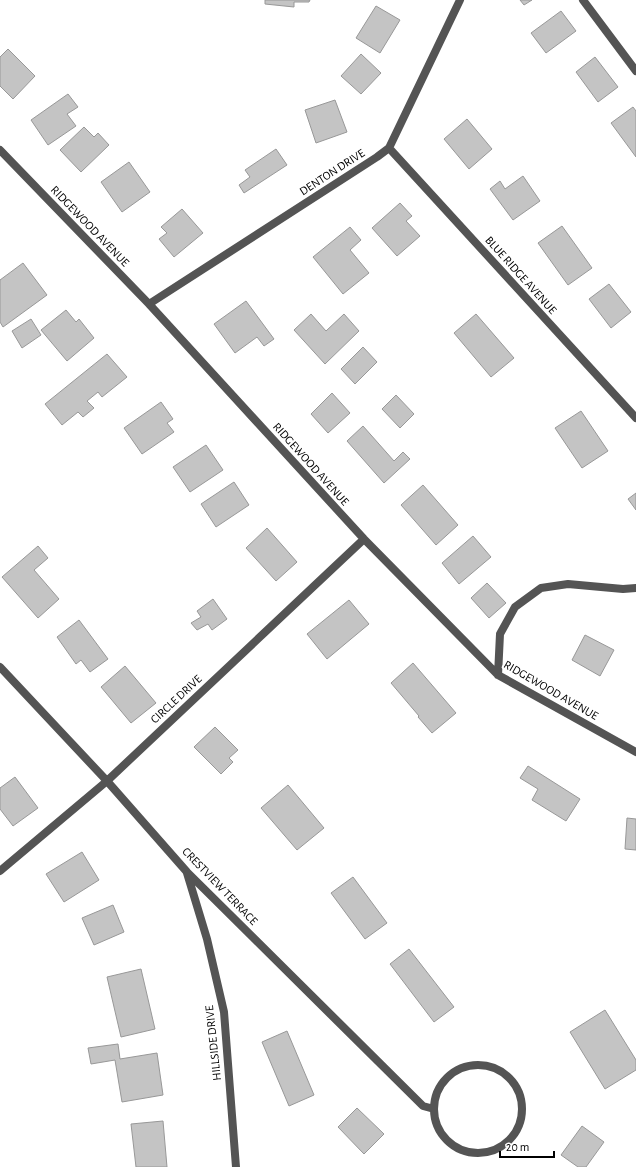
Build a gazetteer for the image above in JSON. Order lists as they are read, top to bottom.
{
  "streets": {
    "street": [
      "DENTON DRIVE",
      "RIDGEWOOD AVENUE",
      "BLUE RIDGE AVENUE",
      "CIRCLE DRIVE",
      "CRESTVIEW TERRACE",
      "HILLSIDE DRIVE"
    ]
  },
  "crossings": [
    ["DENTON DRIVE", "RIDGEWOOD AVENUE"],
    ["DENTON DRIVE", "BLUE RIDGE AVENUE"],
    ["RIDGEWOOD AVENUE", "CIRCLE DRIVE"],
    ["CIRCLE DRIVE", "CRESTVIEW TERRACE"],
    ["CRESTVIEW TERRACE", "HILLSIDE DRIVE"]
  ],
  "scale_bar": "20 m"
}
